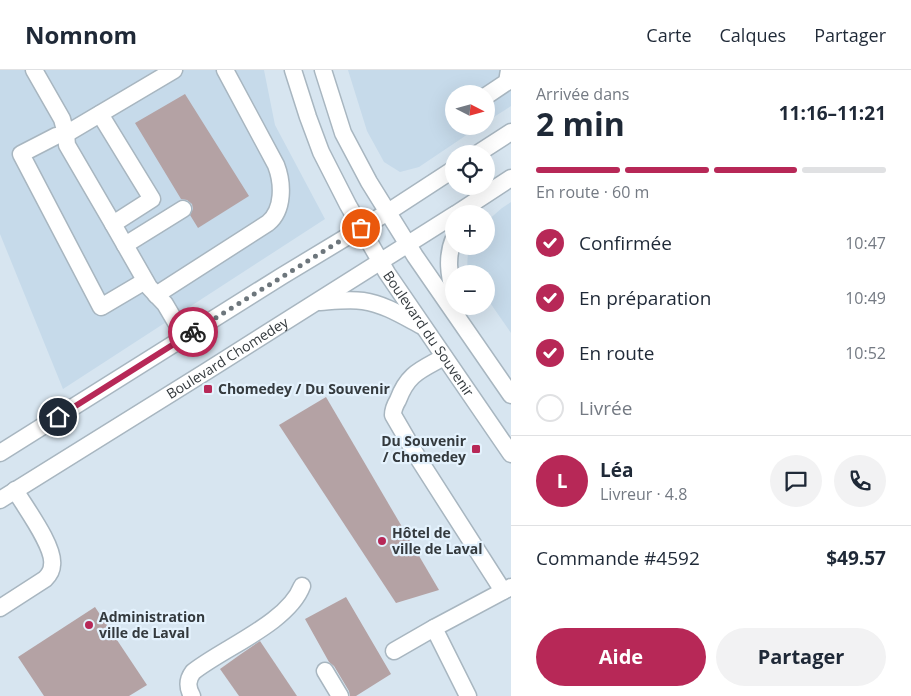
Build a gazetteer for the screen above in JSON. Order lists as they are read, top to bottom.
{
  "streets": {
    "street": ["Boulevard du Souvenir", "Boulevard Chomedey"]
  },
  "crossings": [
    ["Boulevard du Souvenir", "Boulevard Chomedey"]
  ],
  "places": {
    "transit": ["Chomedey / Du Souvenir", "Du Souvenir / Chomedey"],
    "other": ["Hôtel de ville de Laval", "Administration ville de Laval"]
  },
  "north": "right",
  "page": {
    "header": "Nomnom",
    "nav": ["Carte", "Calques", "Partager"],
    "heading": ["2 min", "Arrivée dans", "11:16–11:21"],
    "panel": [
      "Léa",
      "Livreur · 4.8",
      "Commande #4592",
      "$49.57"
    ],
    "map_buttons": ["+", "−"],
    "bar": "En route · 60 m",
    "list": [
      ["Confirmée", "10:47"],
      ["En préparation", "10:49"],
      ["En route", "10:52"],
      "Livrée"
    ],
    "round": "L",
    "buttons": ["Aide", "Partager"]
  }
}
